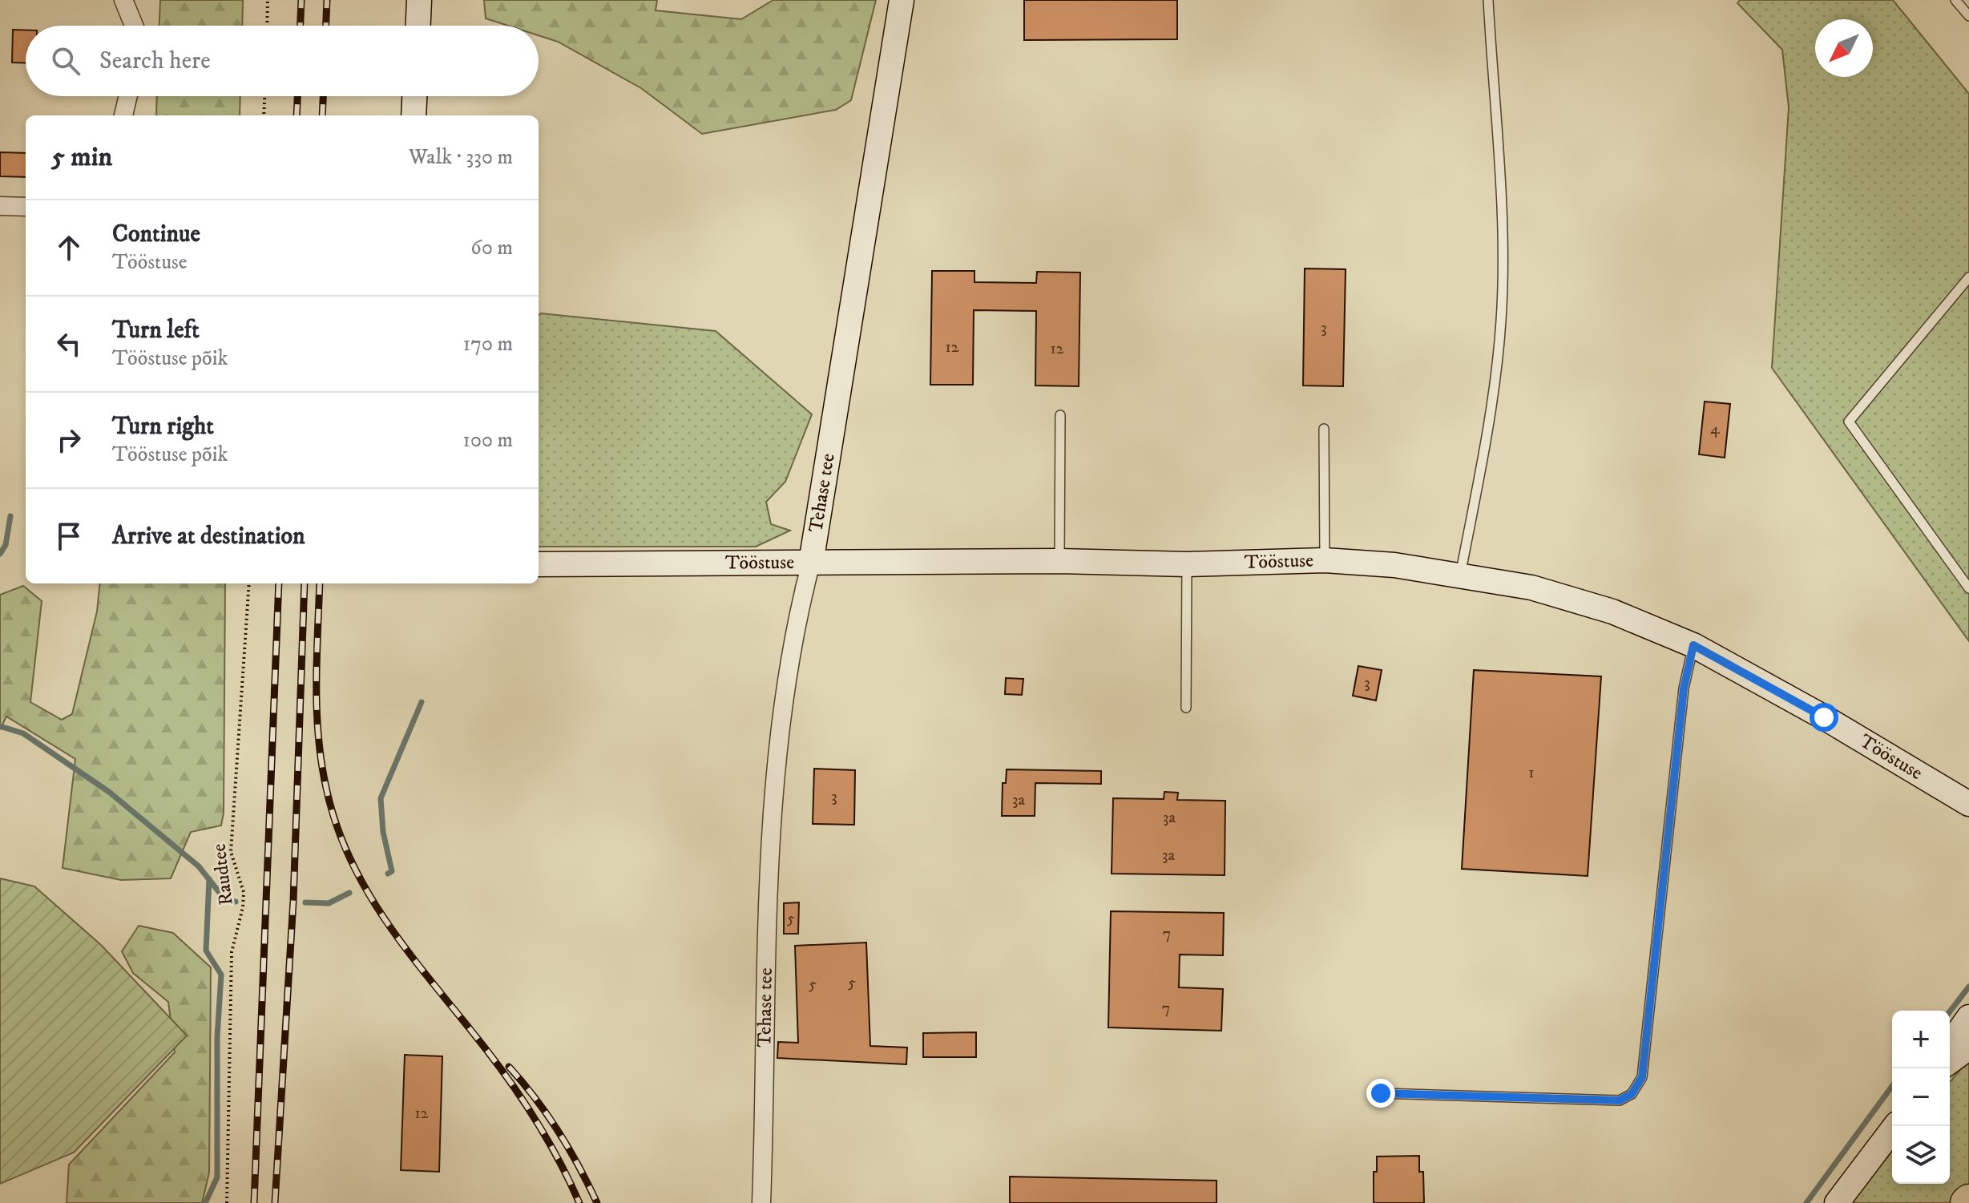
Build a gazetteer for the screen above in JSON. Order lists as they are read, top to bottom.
{
  "streets": {
    "street": ["Tehase tee", "Tööstuse"],
    "path": ["Raudtee"]
  },
  "crossings": [
    ["Tehase tee", "Tööstuse"]
  ],
  "house_numbers": [
    "3",
    "12",
    "12",
    "4",
    "3",
    "1",
    "3",
    "3a",
    "3a",
    "3a",
    "5",
    "7",
    "5",
    "5",
    "7",
    "12"
  ],
  "north": "bottom left",
  "page": {
    "search": "Search here",
    "heading": ["5 min", "Walk · 330 m"],
    "list": [
      ["Continue", "Tööstuse", "60 m"],
      ["Turn left", "Tööstuse põik", "170 m"],
      ["Turn right", "Tööstuse põik", "100 m"],
      "Arrive at destination"
    ],
    "map_buttons": ["+", "−"]
  }
}
